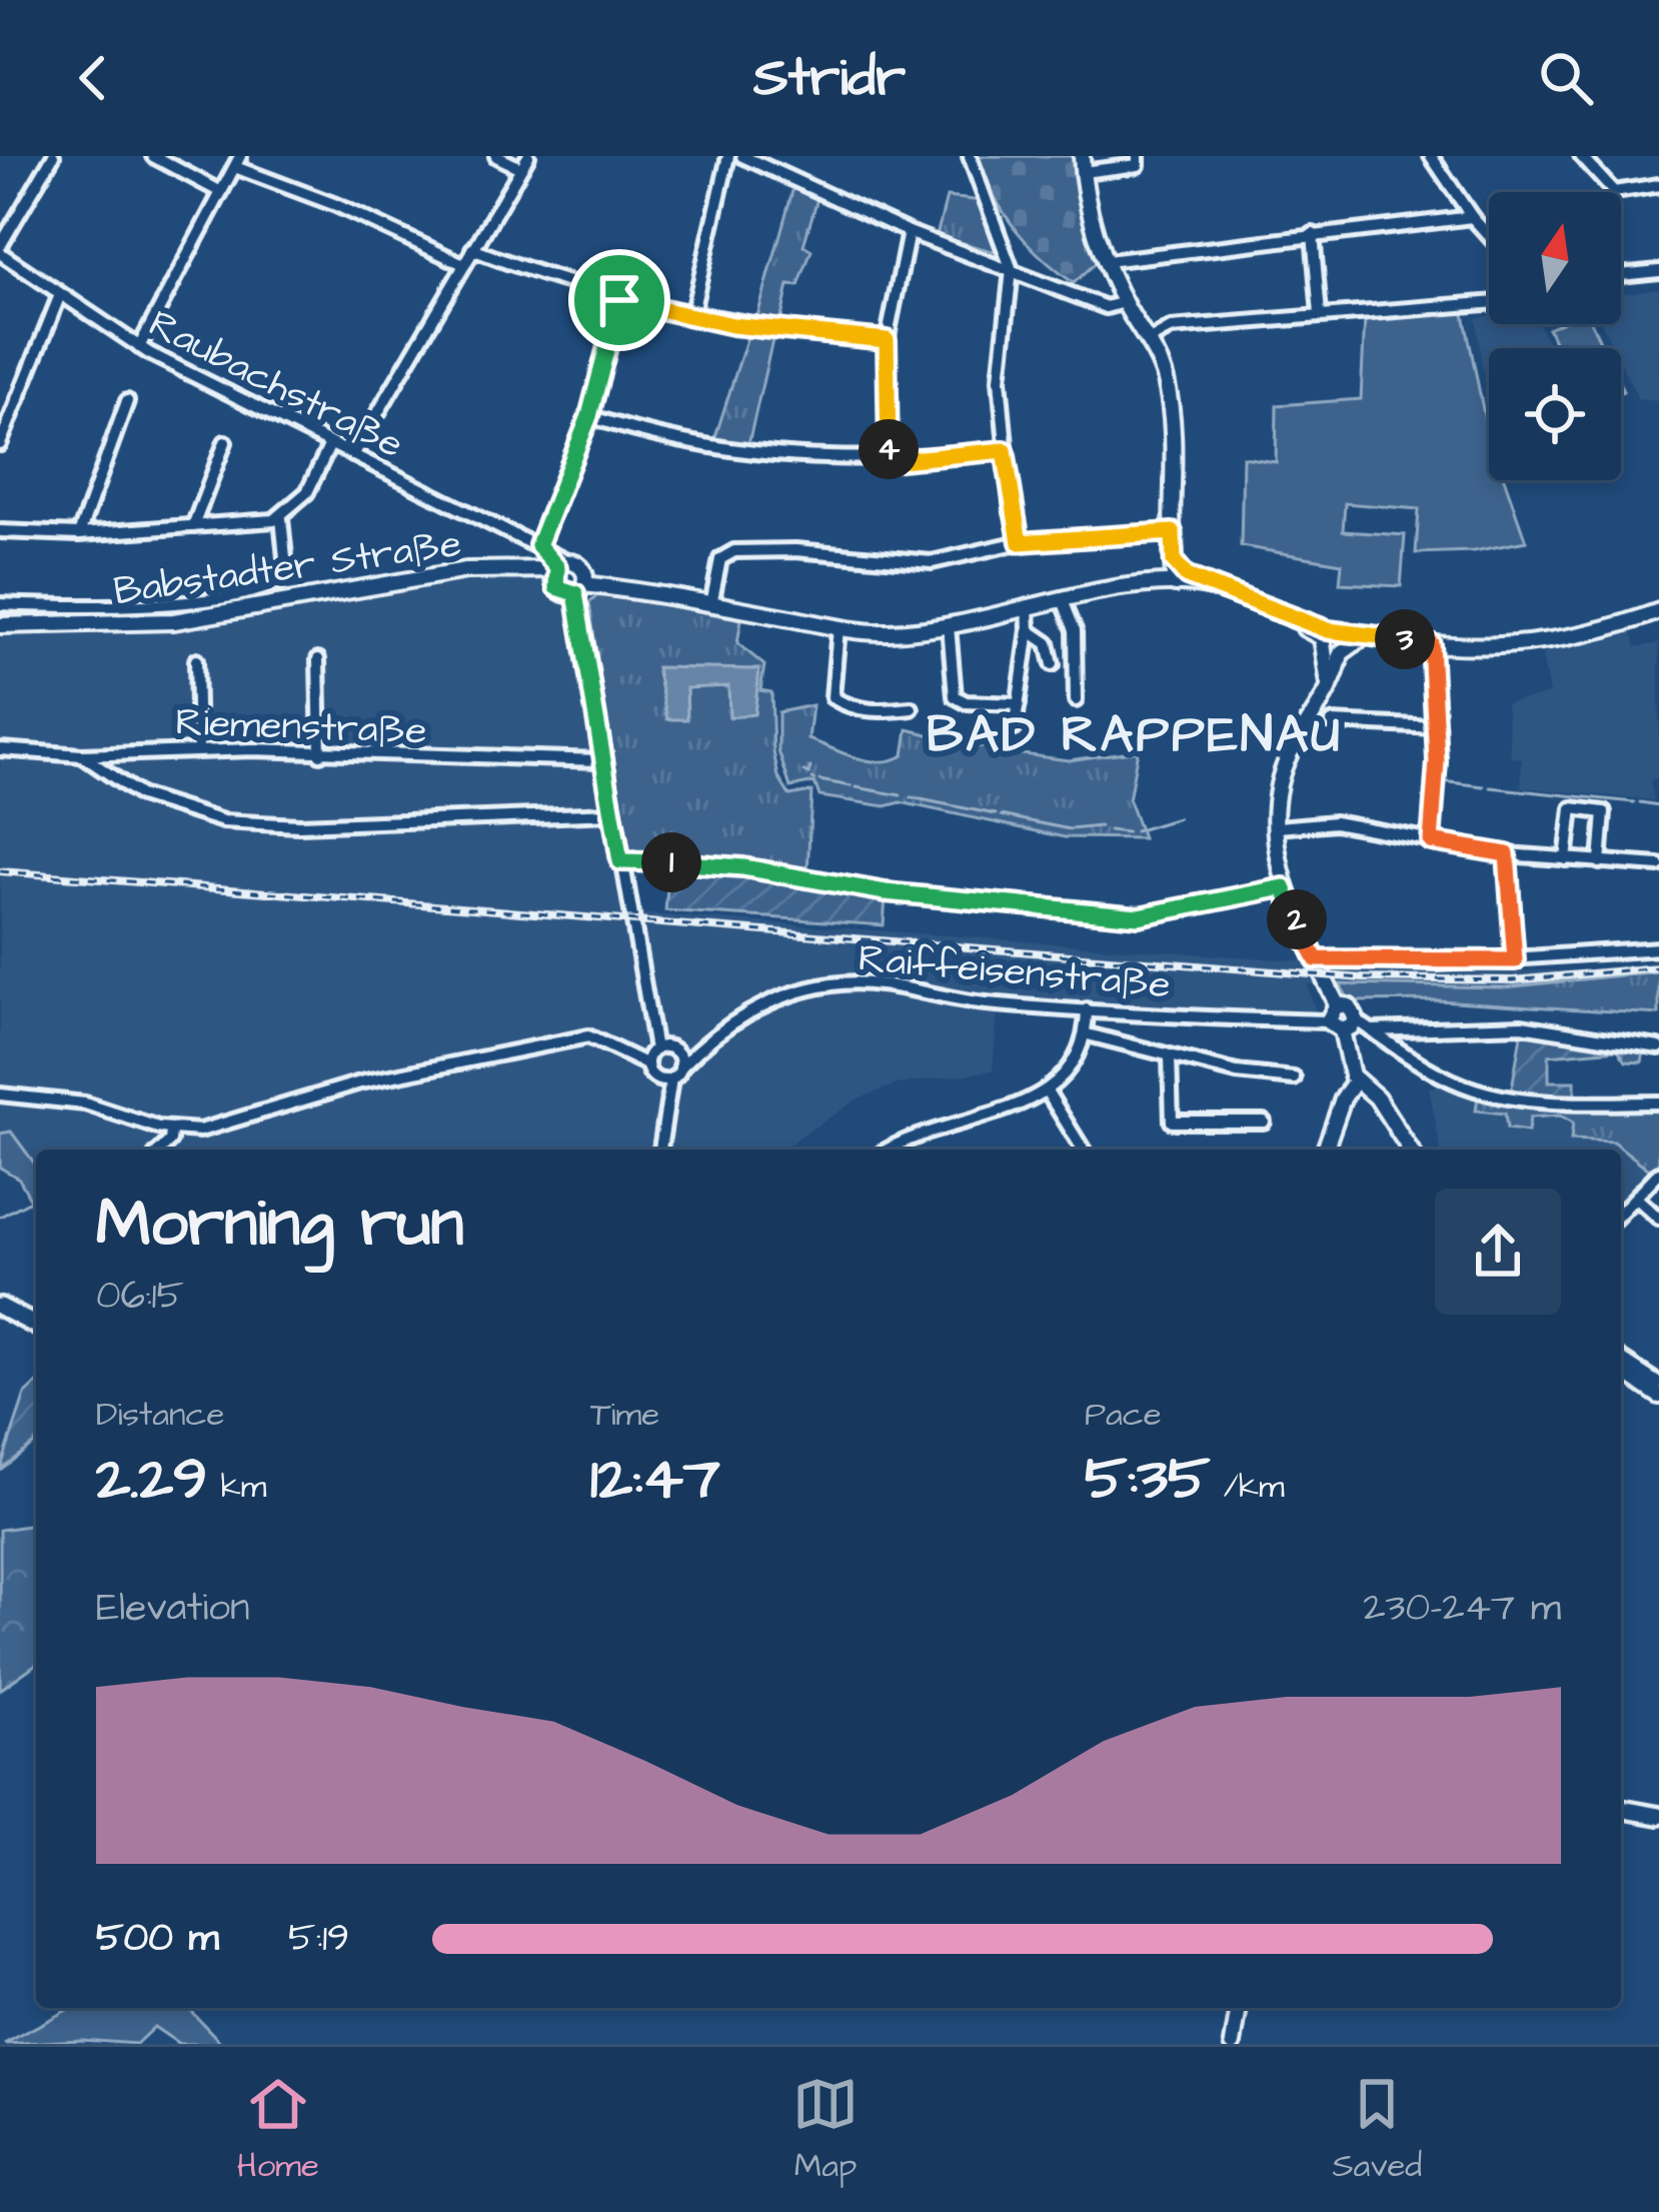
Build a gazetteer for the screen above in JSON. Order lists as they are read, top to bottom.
{
  "streets": {
    "street": [
      "Raubachstraße",
      "Babstadter Straße",
      "Riemenstraße",
      "Raiffeisenstraße"
    ]
  },
  "crossings": [
    ["Raubachstraße", "Babstadter Straße"]
  ],
  "districts": ["BAD RAPPENAU"],
  "north": "top",
  "page": {
    "header": "Stridr",
    "pins": [
      "4",
      "3",
      "1",
      "2"
    ],
    "heading": ["Morning run", "06:15"],
    "stats": [
      ["Distance", "2.29 km"],
      ["Time", "12:47"],
      ["Pace", "5:35 /km"]
    ],
    "chart": ["Elevation", "230–247 m"],
    "list": [
      {
        "name": "500 m",
        "note": "5:19"
      }
    ],
    "tabs": ["Home", "Map", "Saved"]
  }
}
